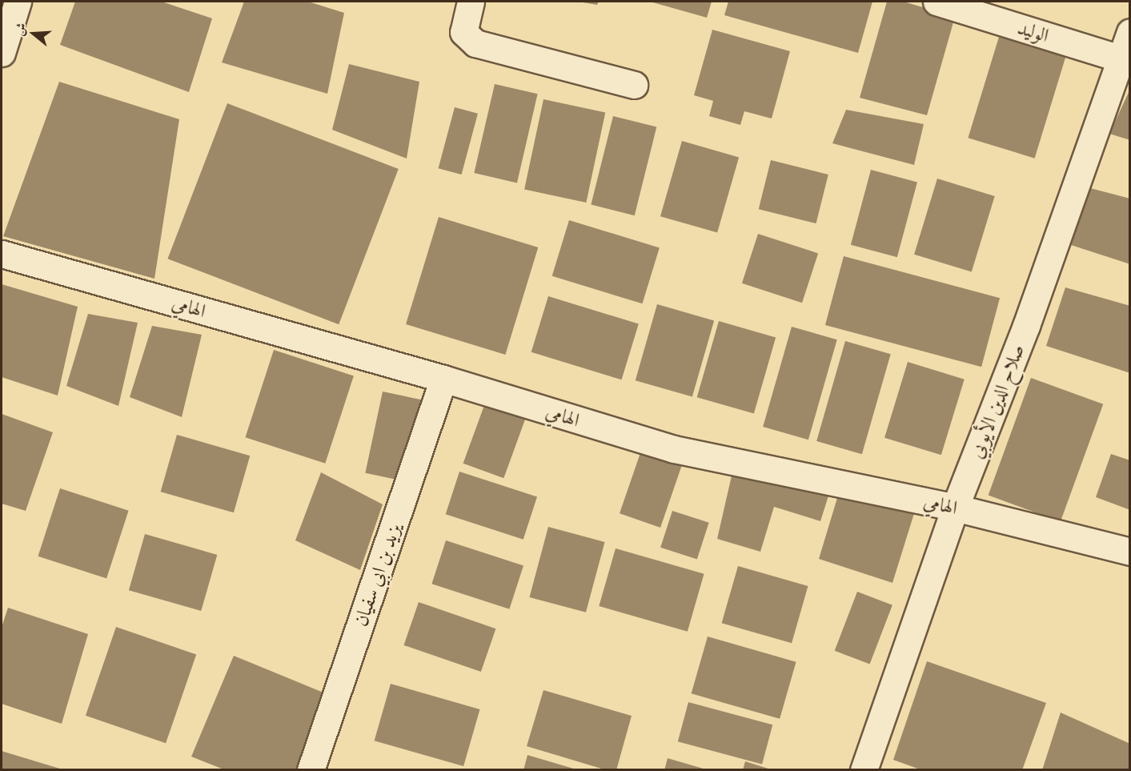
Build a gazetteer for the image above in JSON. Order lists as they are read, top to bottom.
{
  "streets": {
    "street": [
      "الوليد",
      "الهامي",
      "صلاح الدين الأيوبي",
      "يزيد بن ابي سفيان"
    ]
  },
  "crossings": [
    ["الوليد", "صلاح الدين الأيوبي"],
    ["الهامي", "صلاح الدين الأيوبي"],
    ["الهامي", "يزيد بن ابي سفيان"]
  ],
  "north": "left"
}
